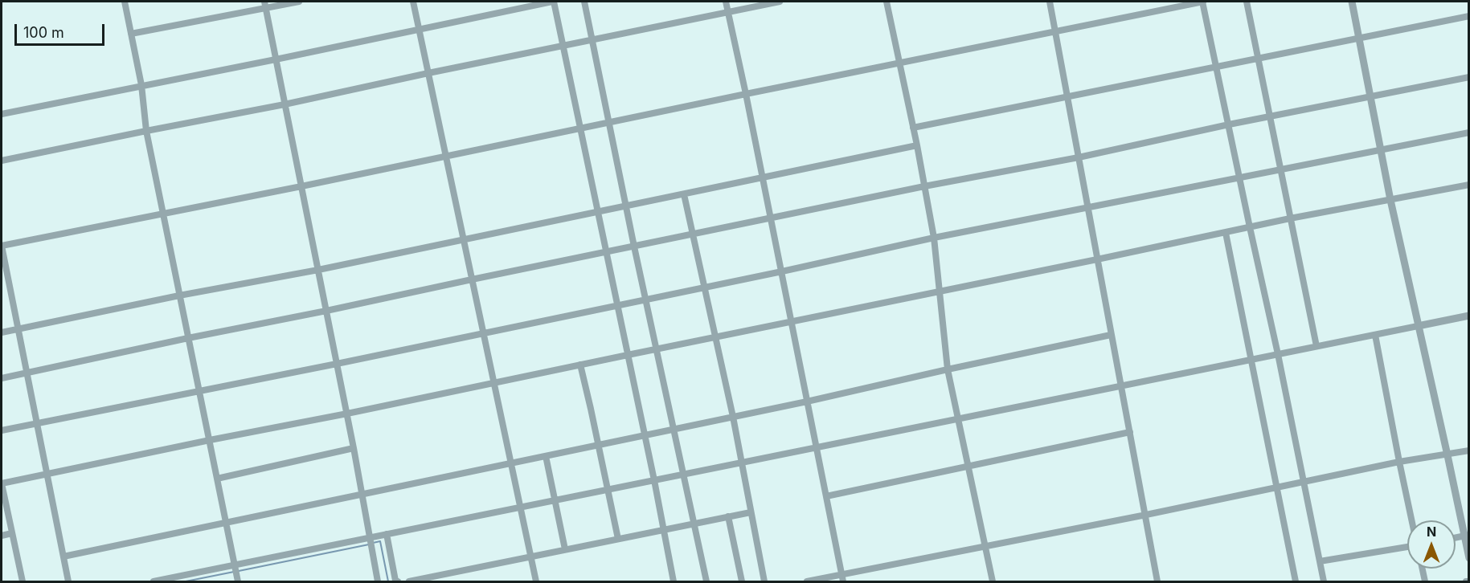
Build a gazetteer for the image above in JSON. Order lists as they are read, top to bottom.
{
  "scale_bar": "100 m",
  "north": "top"
}
